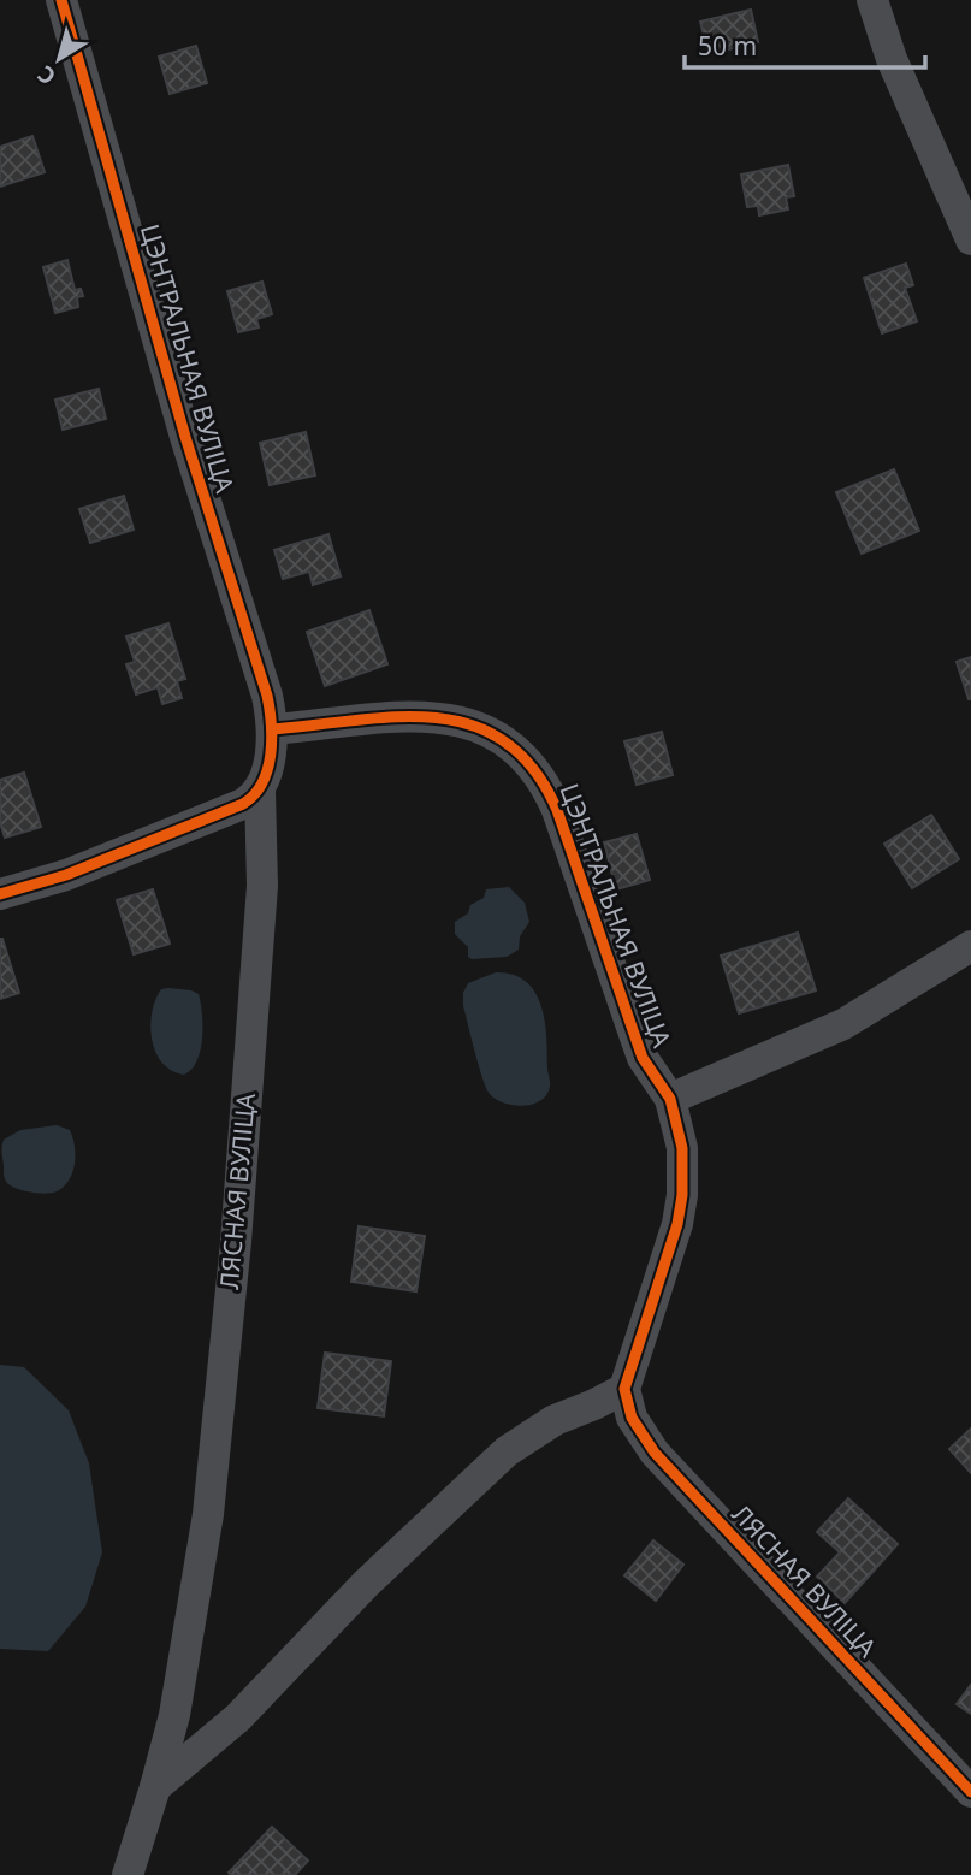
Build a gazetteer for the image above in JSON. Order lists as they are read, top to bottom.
{
  "streets": {
    "street": ["ЦЭНТРАЛЬНАЯ ВУЛІЦА", "ЛЯСНАЯ ВУЛІЦА"]
  },
  "crossings": [
    ["ЦЭНТРАЛЬНАЯ ВУЛІЦА", "ЛЯСНАЯ ВУЛІЦА"]
  ],
  "scale_bar": "50 m",
  "north": "bottom left"
}
